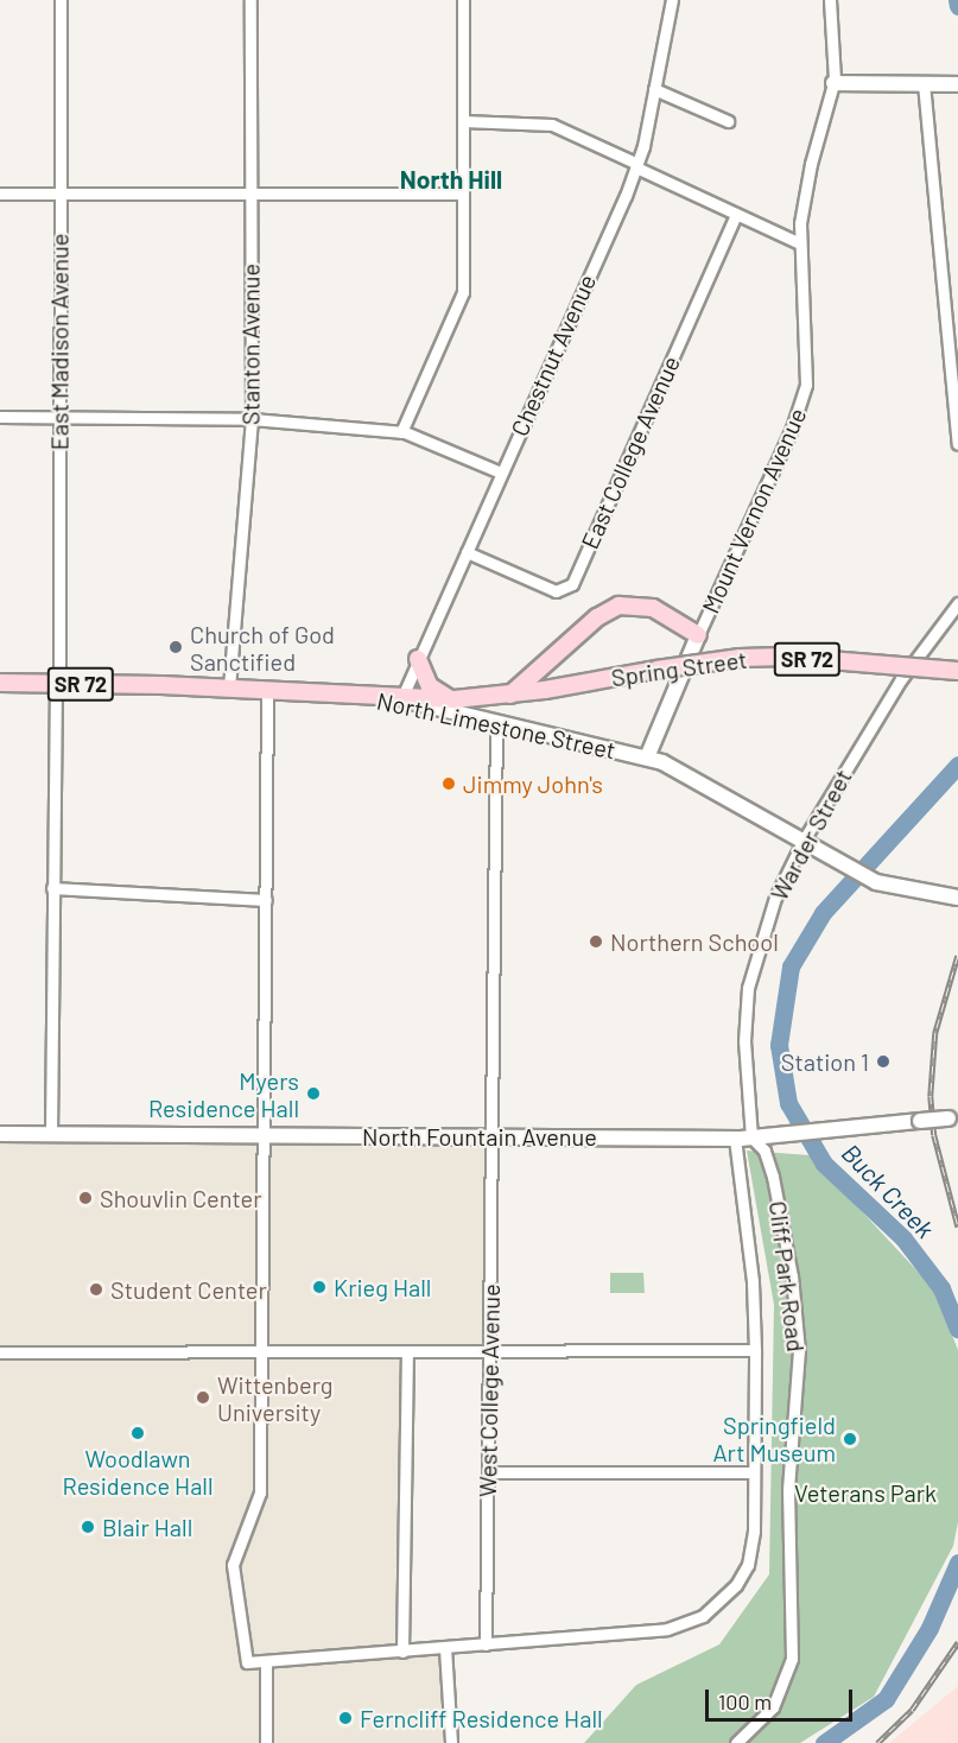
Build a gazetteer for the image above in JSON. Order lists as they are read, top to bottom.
{
  "streets": {
    "main road": ["SR 72", "Spring Street", "North Limestone Street"],
    "street": [
      "East Madison Avenue",
      "Stanton Avenue",
      "Chestnut Avenue",
      "East College Avenue",
      "Mount Vernon Avenue",
      "Warder Street",
      "North Fountain Avenue",
      "Cliff Park Road",
      "West College Avenue"
    ]
  },
  "crossings": [
    ["East Madison Avenue", "North Limestone Street"],
    ["East Madison Avenue", "North Fountain Avenue"],
    ["Stanton Avenue", "North Limestone Street"],
    ["Chestnut Avenue", "East College Avenue"],
    ["Chestnut Avenue", "Spring Street"],
    ["Chestnut Avenue", "North Limestone Street"],
    ["Mount Vernon Avenue", "North Limestone Street"],
    ["Spring Street", "North Limestone Street"],
    ["North Limestone Street", "Warder Street"],
    ["Warder Street", "North Fountain Avenue"],
    ["Warder Street", "Cliff Park Road"],
    ["North Fountain Avenue", "Cliff Park Road"],
    ["North Fountain Avenue", "West College Avenue"]
  ],
  "districts": ["North Hill"],
  "water": ["Buck Creek"],
  "parks": ["Veterans Park"],
  "places": [
    "Church of God Sanctified",
    "Jimmy John's",
    "Northern School",
    "Station 1",
    "Myers Residence Hall",
    "Shouvlin Center",
    "Krieg Hall",
    "Student Center",
    "Wittenberg University",
    "Woodlawn Residence Hall",
    "Springfield Art Museum",
    "Blair Hall",
    "Ferncliff Residence Hall"
  ],
  "scale_bar": "100 m"
}
